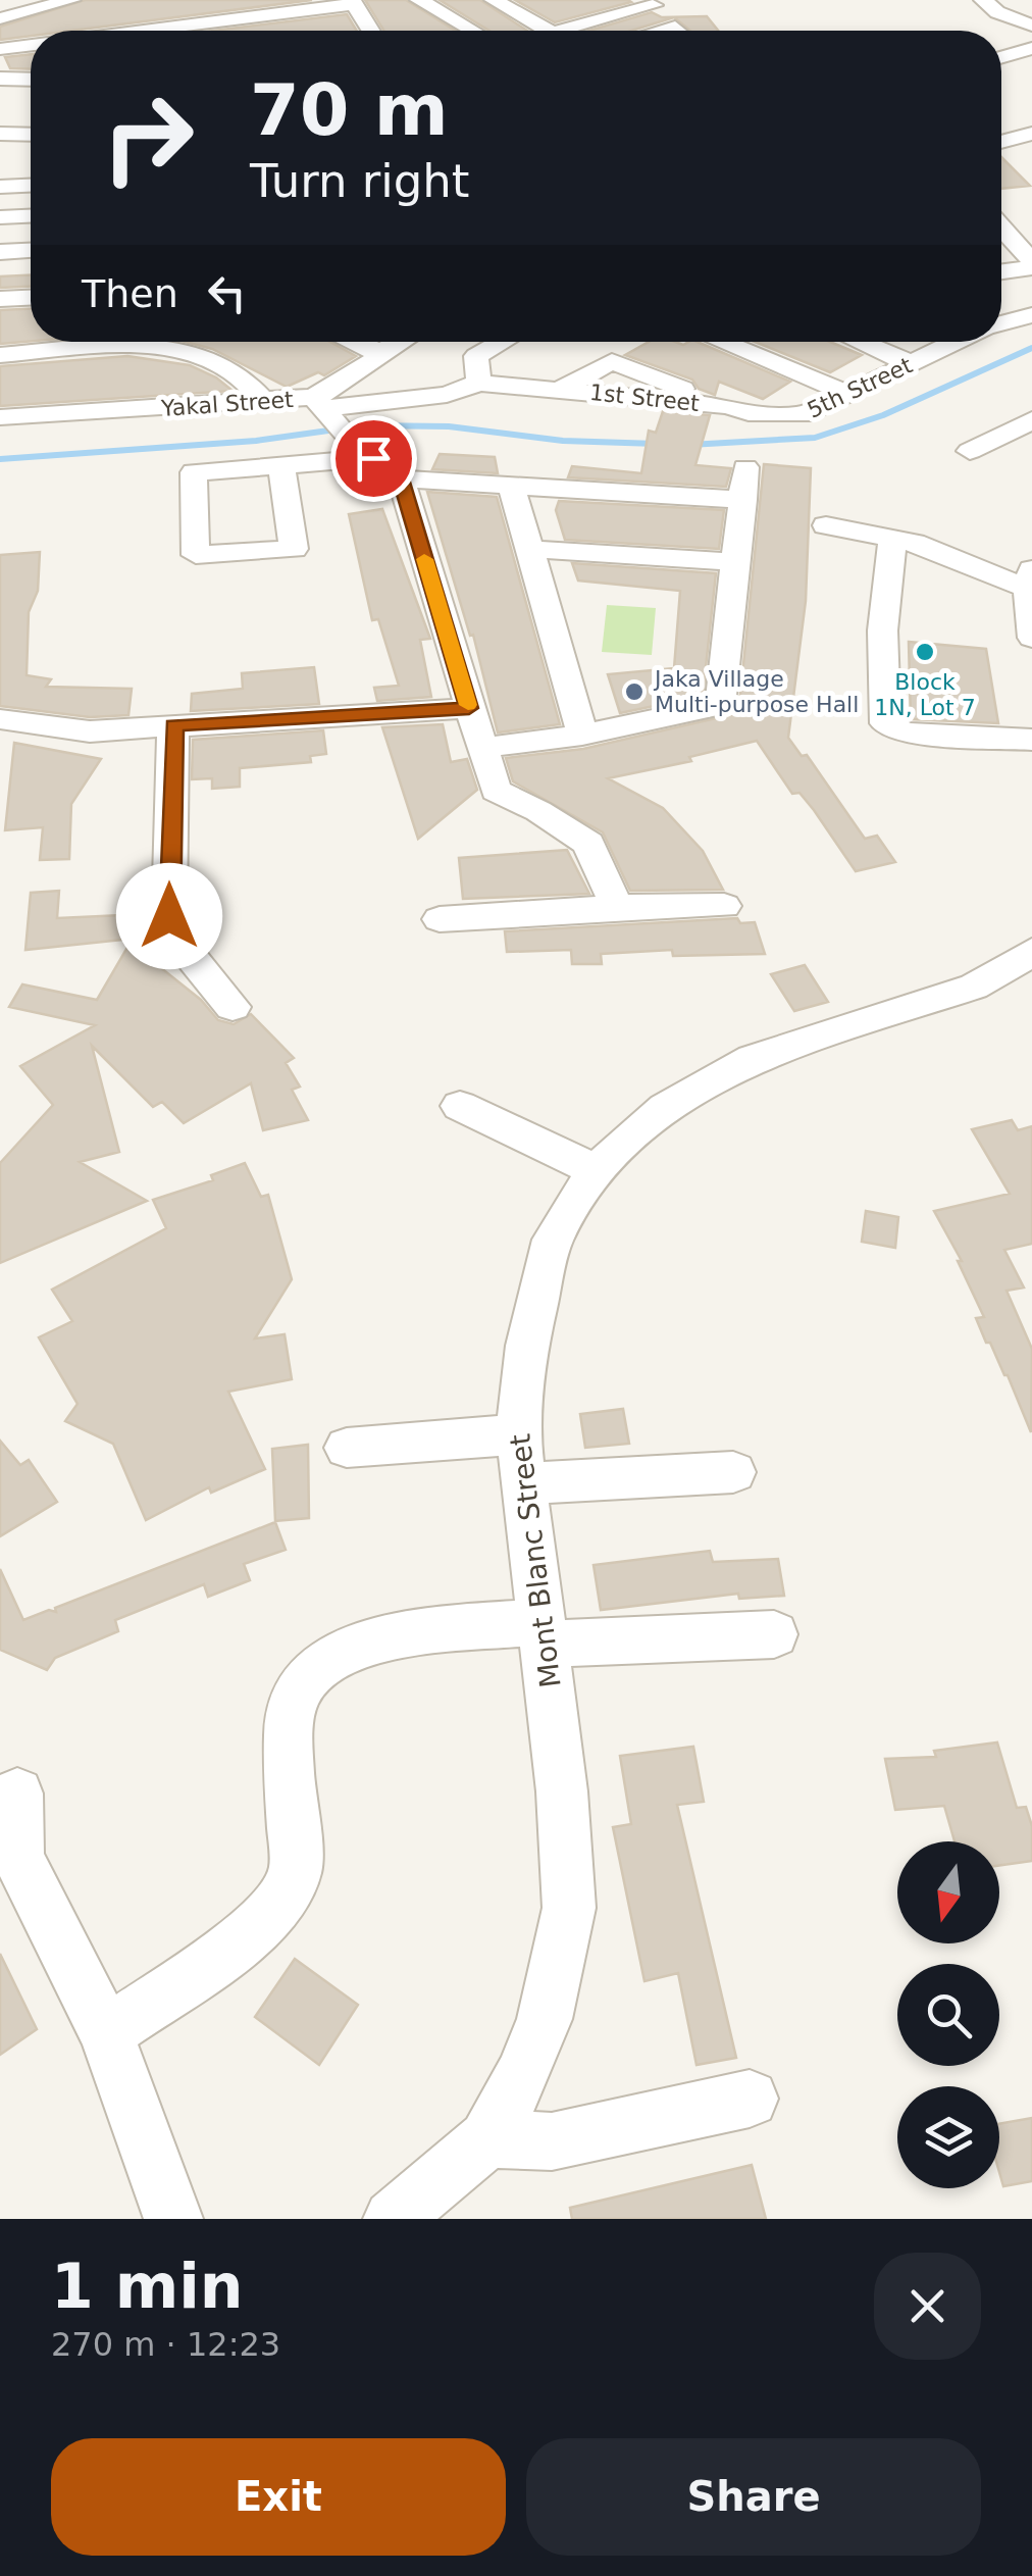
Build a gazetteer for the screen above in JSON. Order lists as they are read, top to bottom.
{
  "streets": {
    "street": [
      "5th Street",
      "1st Street",
      "Yakal Street",
      "Mont Blanc Street"
    ]
  },
  "crossings": [
    ["5th Street", "1st Street"]
  ],
  "places": ["Block 1N, Lot 7", "Jaka Village Multi-purpose Hall"],
  "north": "bottom",
  "page": {
    "turn": ["70 m", "Turn right"],
    "then": "Then",
    "heading": ["1 min", "270 m · 12:23"],
    "buttons": ["Exit", "Share"]
  }
}
